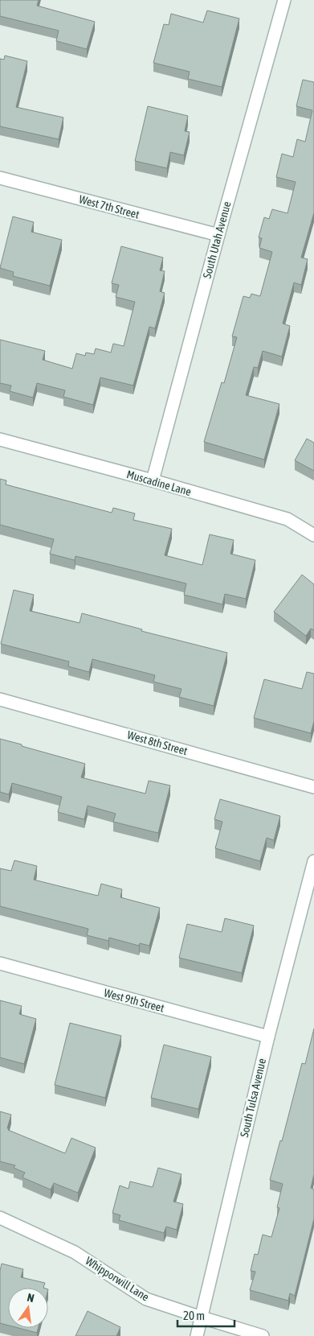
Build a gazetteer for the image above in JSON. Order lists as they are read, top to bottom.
{
  "streets": {
    "street": [
      "West 7th Street",
      "South Utah Avenue",
      "Muscadine Lane",
      "West 8th Street",
      "West 9th Street",
      "South Tulsa Avenue",
      "Whipporwill Lane"
    ]
  },
  "crossings": [
    ["West 7th Street", "South Utah Avenue"],
    ["South Utah Avenue", "Muscadine Lane"],
    ["West 9th Street", "South Tulsa Avenue"],
    ["South Tulsa Avenue", "Whipporwill Lane"]
  ],
  "scale_bar": "20 m",
  "north": "top"
}
